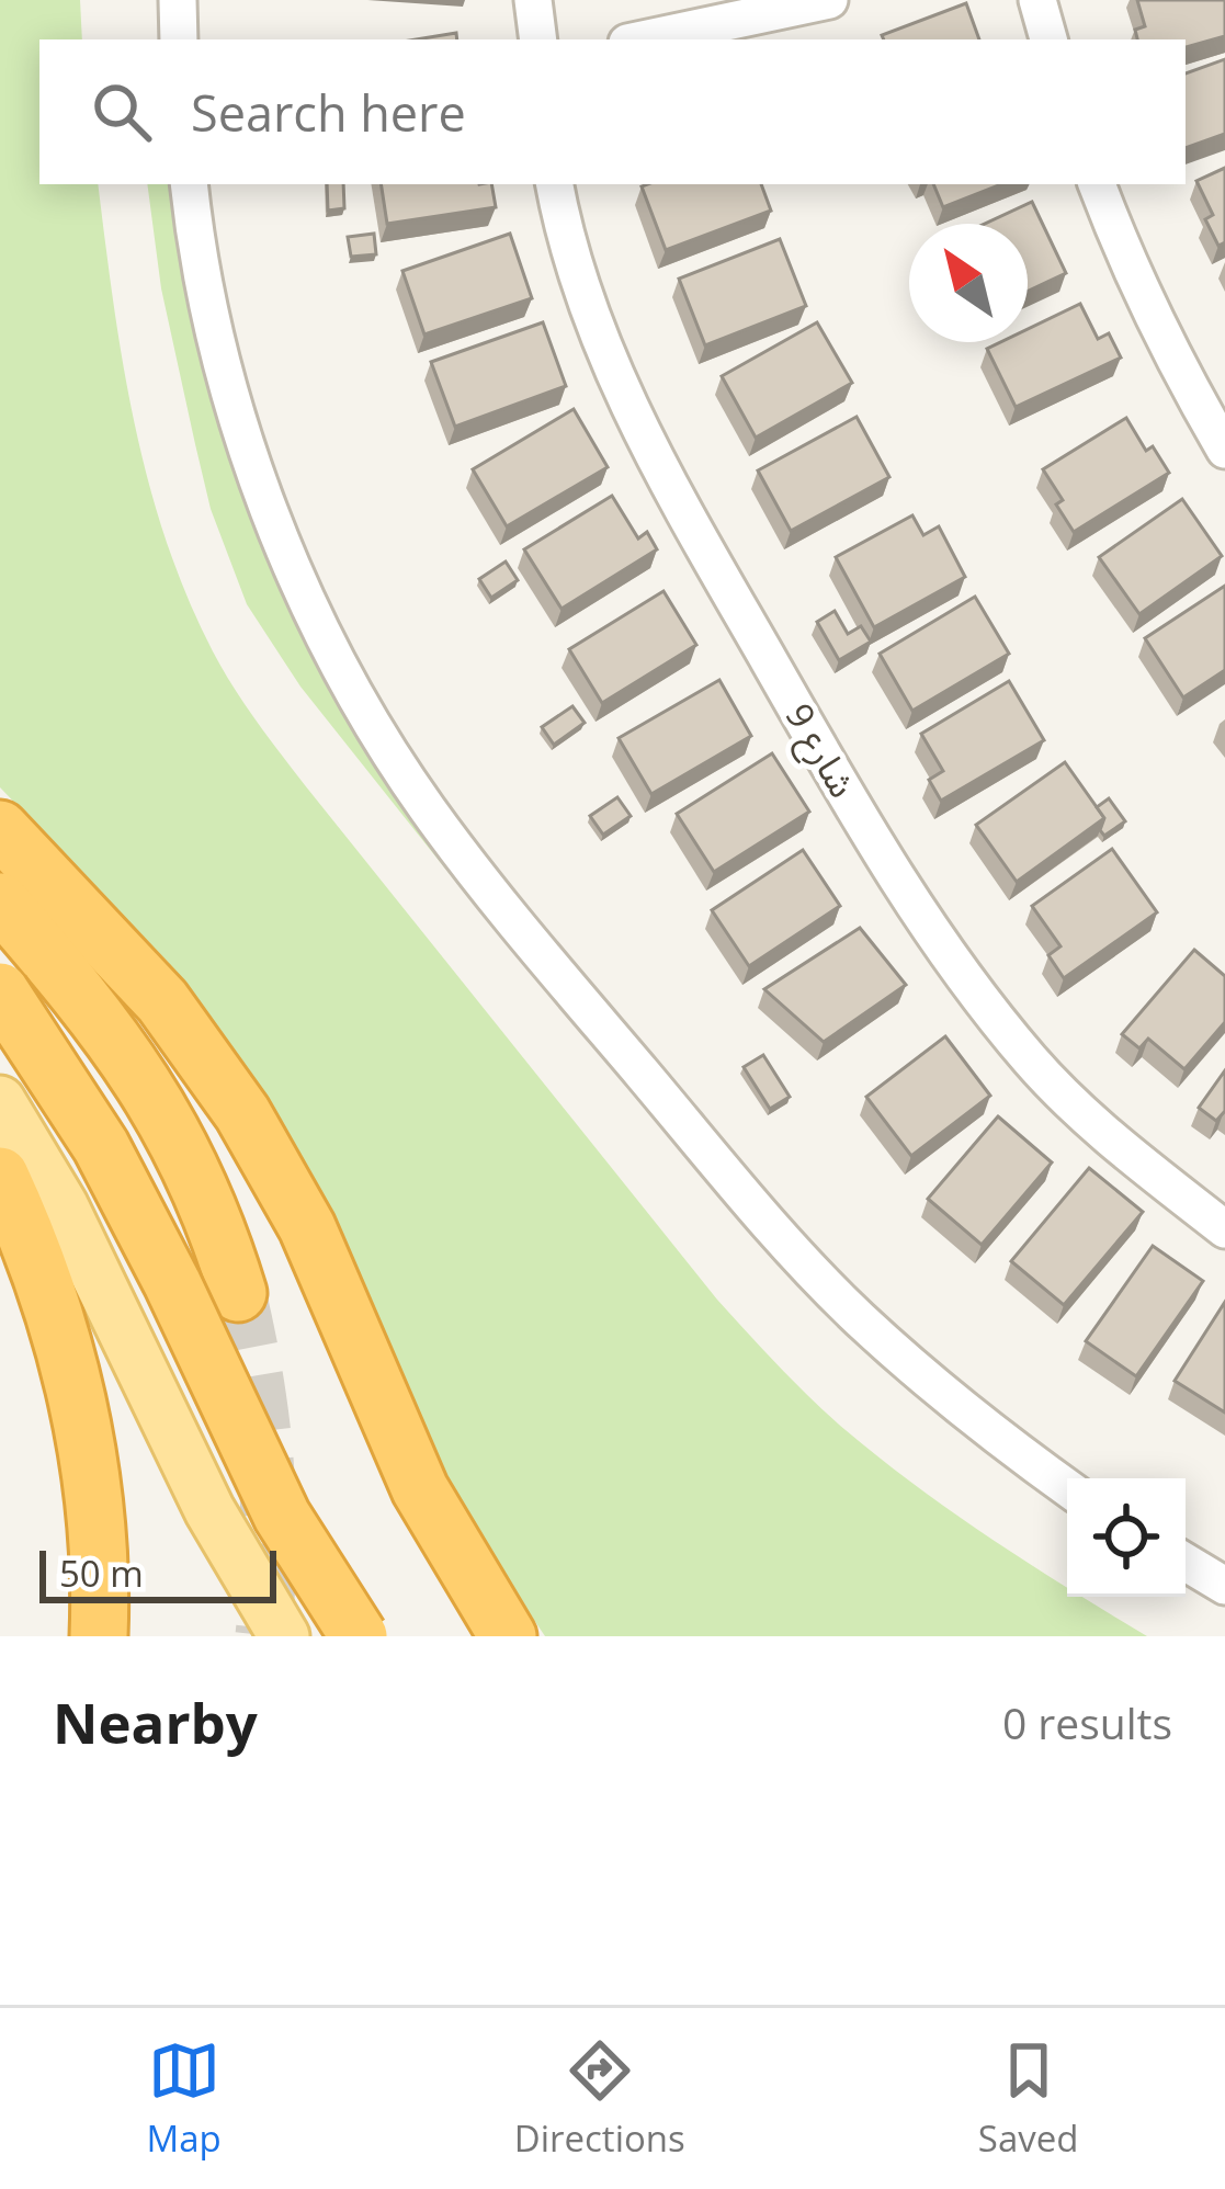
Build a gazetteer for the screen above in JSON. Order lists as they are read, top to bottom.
{
  "streets": {
    "street": ["شارع 9"]
  },
  "scale_bar": "50 m",
  "north": "top left",
  "page": {
    "search": "Search here",
    "scale": "50 m",
    "heading": ["Nearby", "0 results"],
    "nav": ["Map", "Directions", "Saved"]
  }
}
